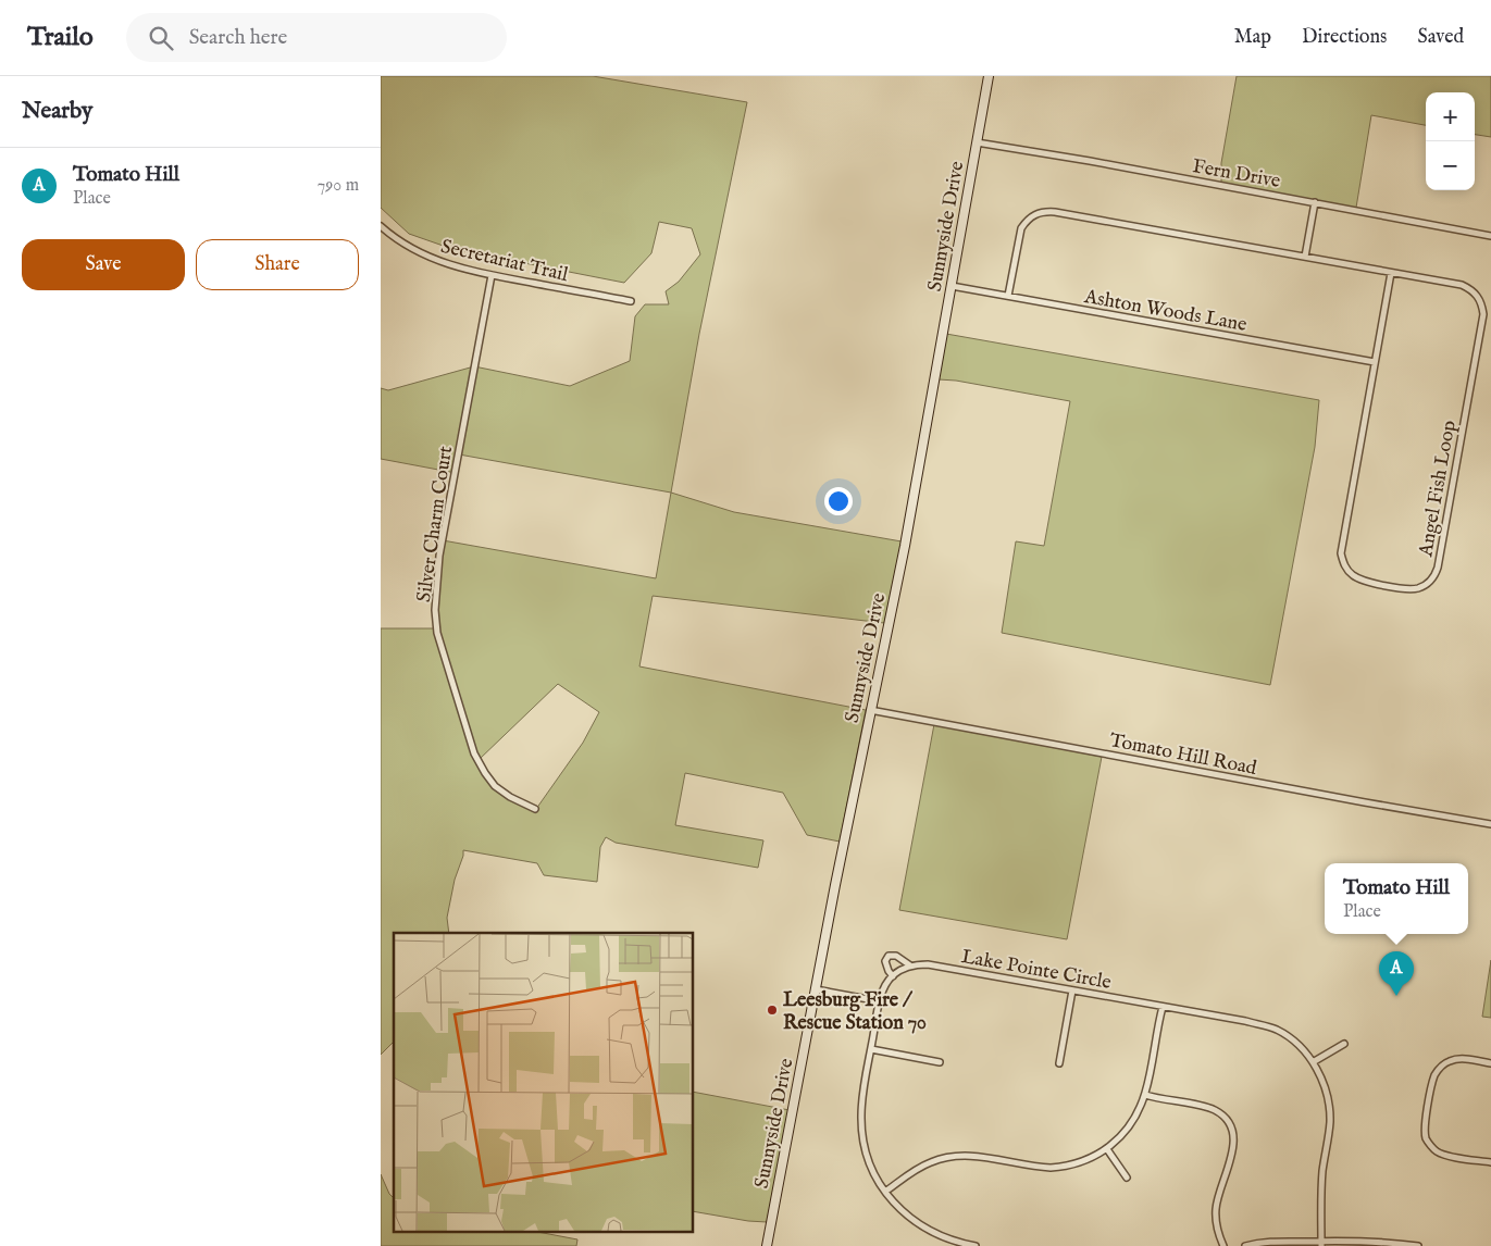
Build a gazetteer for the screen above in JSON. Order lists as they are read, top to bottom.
{
  "streets": {
    "street": [
      "Fern Drive",
      "Sunnyside Drive",
      "Secretariat Trail",
      "Ashton Woods Lane",
      "Angel Fish Loop",
      "Silver Charm Court",
      "Tomato Hill Road",
      "Lake Pointe Circle"
    ]
  },
  "crossings": [
    ["Fern Drive", "Sunnyside Drive"],
    ["Sunnyside Drive", "Ashton Woods Lane"],
    ["Sunnyside Drive", "Tomato Hill Road"],
    ["Secretariat Trail", "Silver Charm Court"],
    ["Ashton Woods Lane", "Angel Fish Loop"]
  ],
  "places": ["Leesburg Fire / Rescue Station 70"],
  "page": {
    "header": "Trailo",
    "search": "Search here",
    "nav": ["Map", "Directions", "Saved"],
    "heading": "Nearby",
    "map_buttons": ["+", "−"],
    "list": [
      {
        "mark": "A",
        "name": "Tomato Hill",
        "note": "Place",
        "value": "790 m"
      }
    ],
    "buttons": ["Save", "Share"],
    "popup": ["Tomato Hill", "Place"],
    "pins": "A"
  }
}
